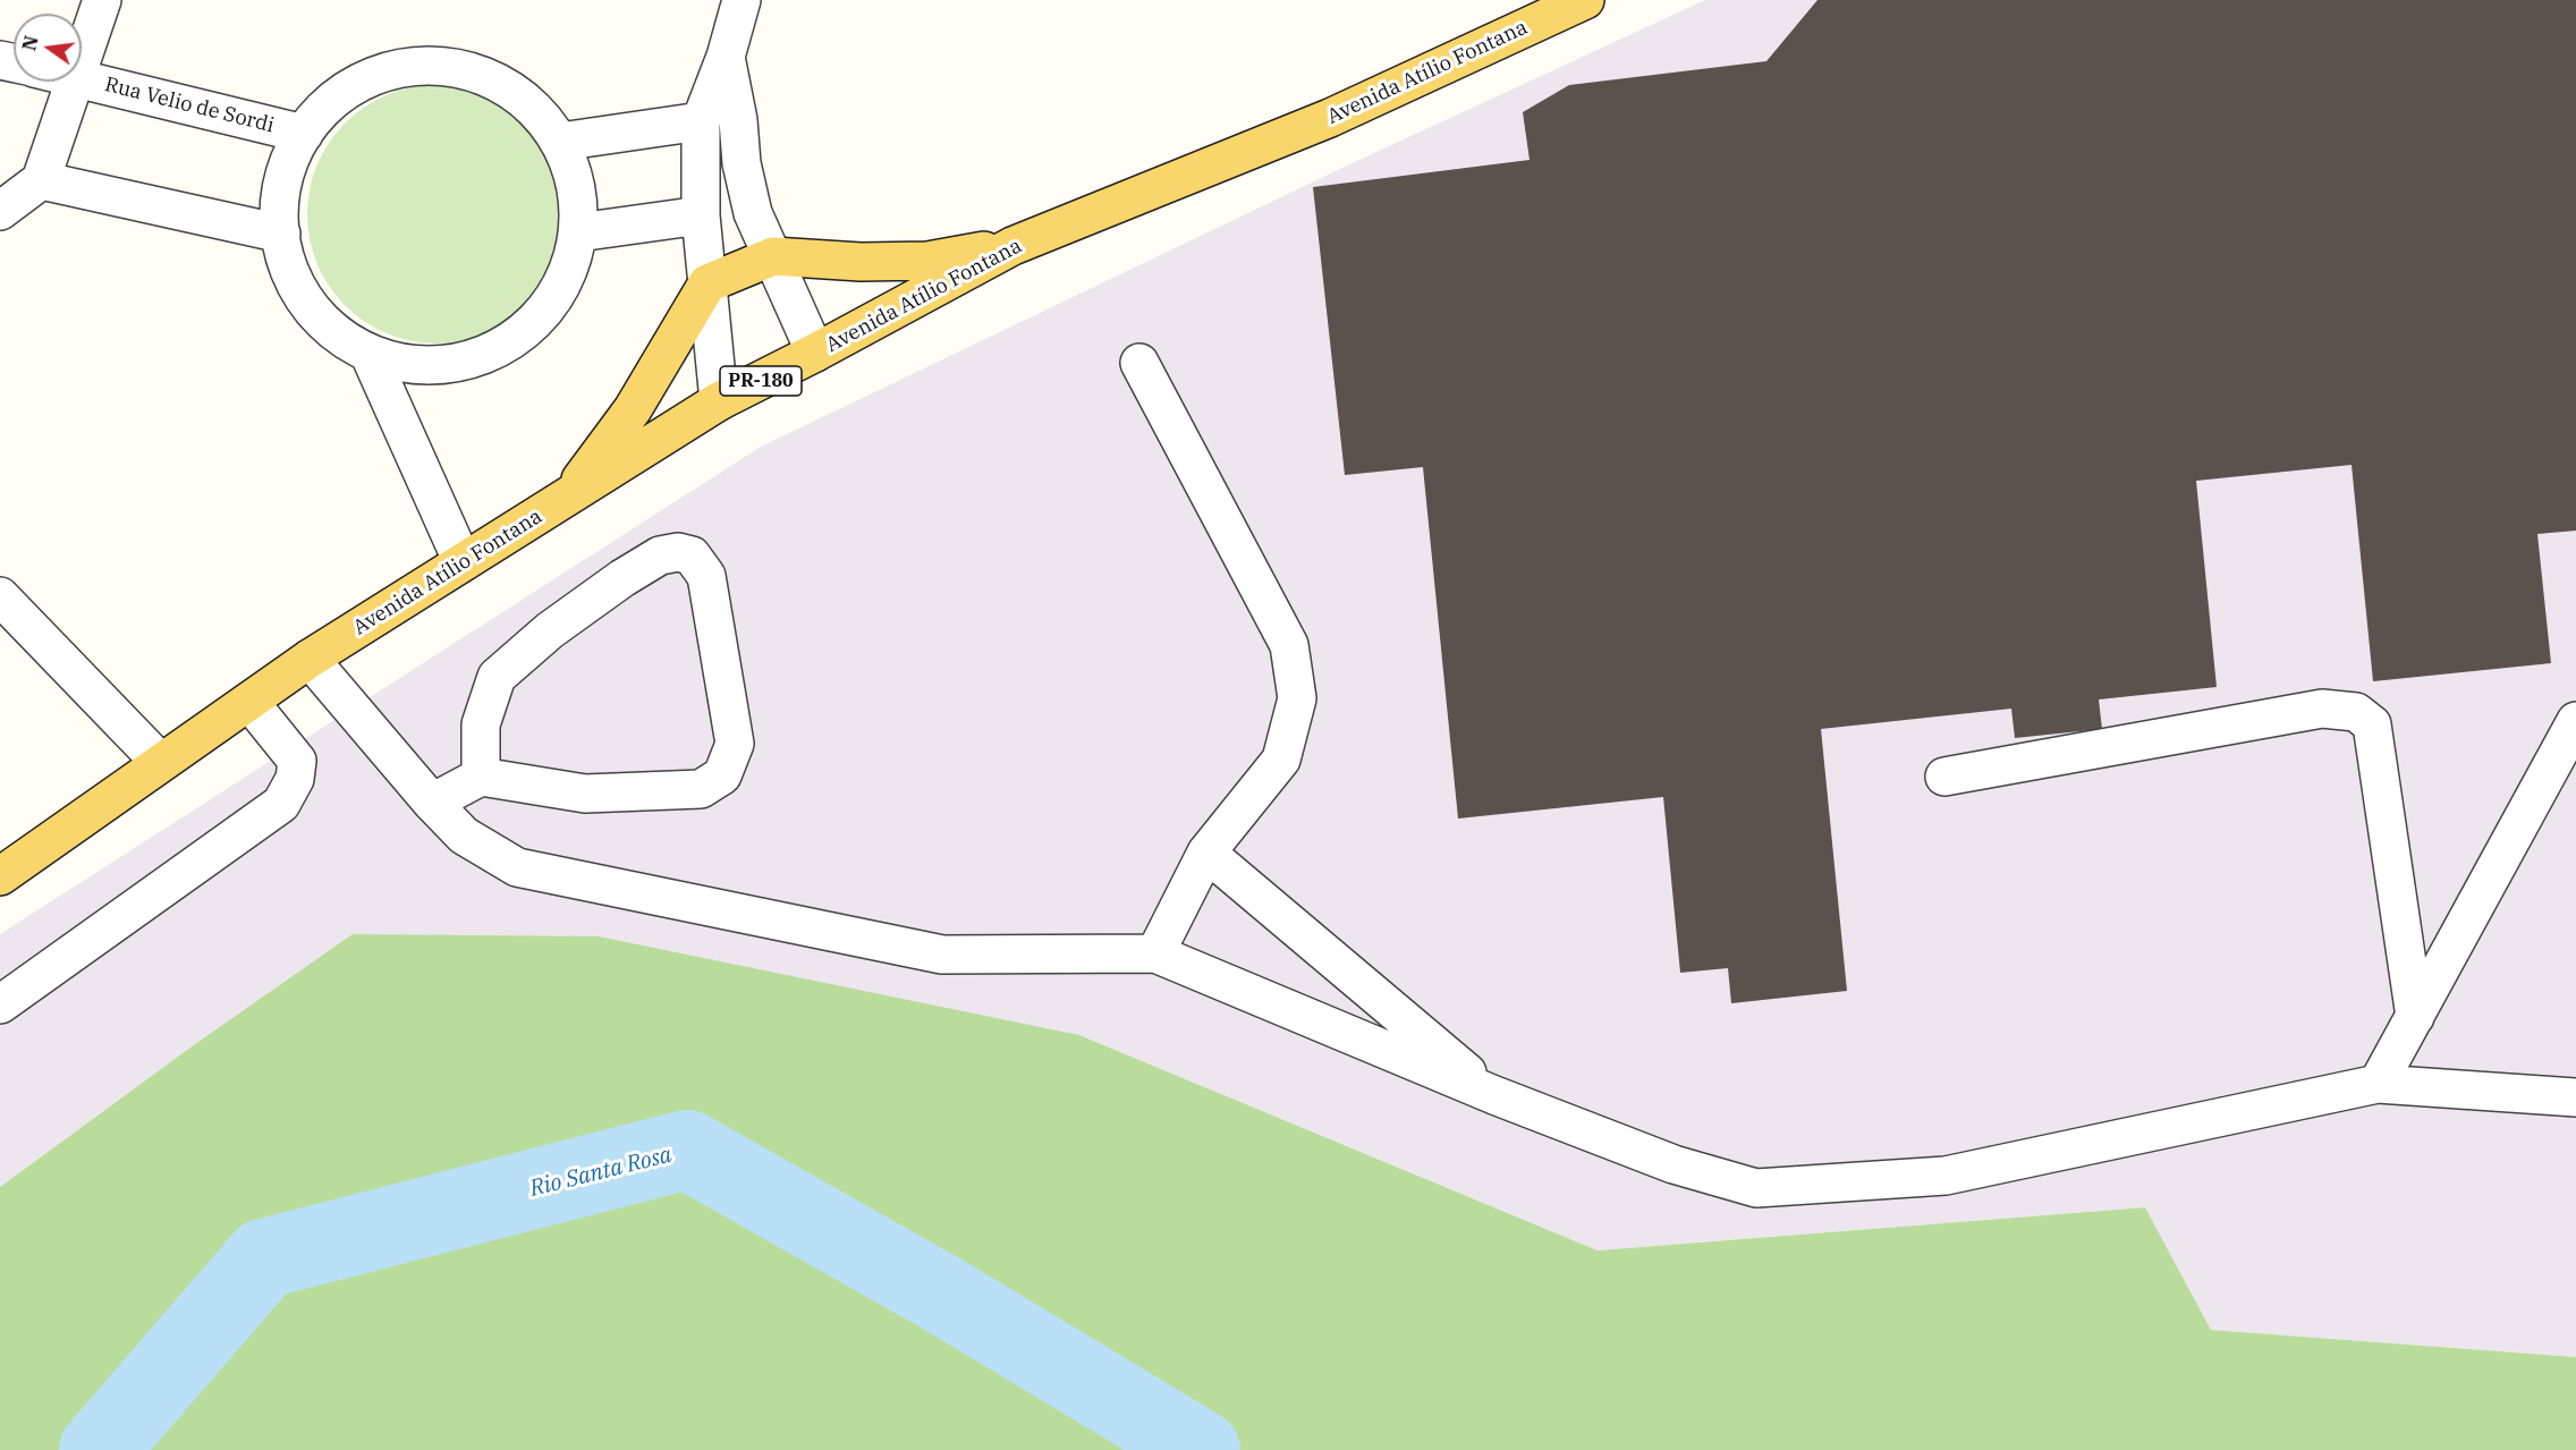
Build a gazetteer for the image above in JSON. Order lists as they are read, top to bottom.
{
  "streets": {
    "main road": ["Avenida Atílio Fontana", "PR-180"],
    "street": ["Rua Velio de Sordi"]
  },
  "water": ["Rio Santa Rosa"],
  "north": "left"
}
